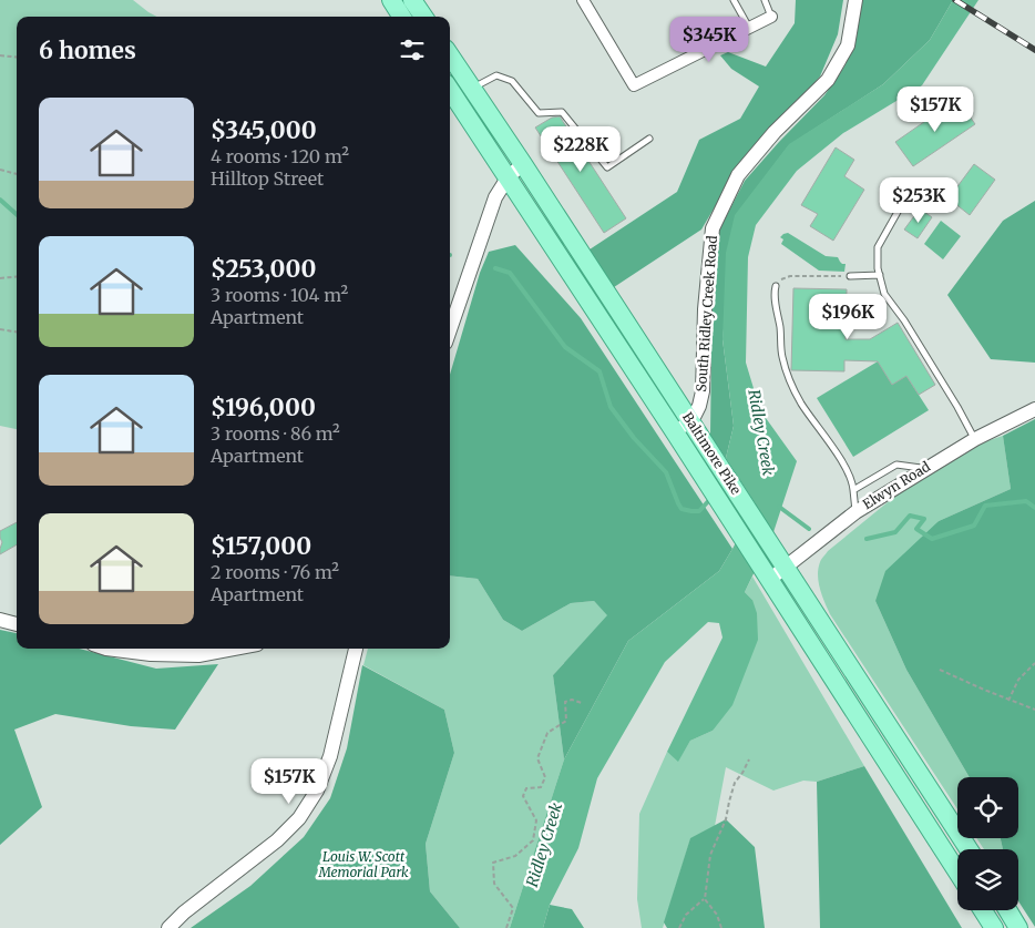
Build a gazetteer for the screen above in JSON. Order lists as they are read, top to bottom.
{
  "streets": {
    "main road": ["Baltimore Pike"],
    "street": ["South Ridley Creek Road", "Elwyn Road"]
  },
  "crossings": [
    ["South Ridley Creek Road", "Baltimore Pike"],
    ["Baltimore Pike", "Elwyn Road"]
  ],
  "water": ["Ridley Creek"],
  "parks": ["Louis W. Scott Memorial Park"],
  "page": {
    "price": [
      "$345K",
      "$157K",
      "$228K",
      "$253K",
      "$196K",
      "$157K"
    ],
    "heading": "6 homes",
    "list": [
      {
        "name": "$345,000",
        "note": "4 rooms · 120 m² · Hilltop Street"
      },
      {
        "name": "$253,000",
        "note": "3 rooms · 104 m² · Apartment"
      },
      {
        "name": "$196,000",
        "note": "3 rooms · 86 m² · Apartment"
      },
      {
        "name": "$157,000",
        "note": "2 rooms · 76 m² · Apartment"
      }
    ]
  }
}
